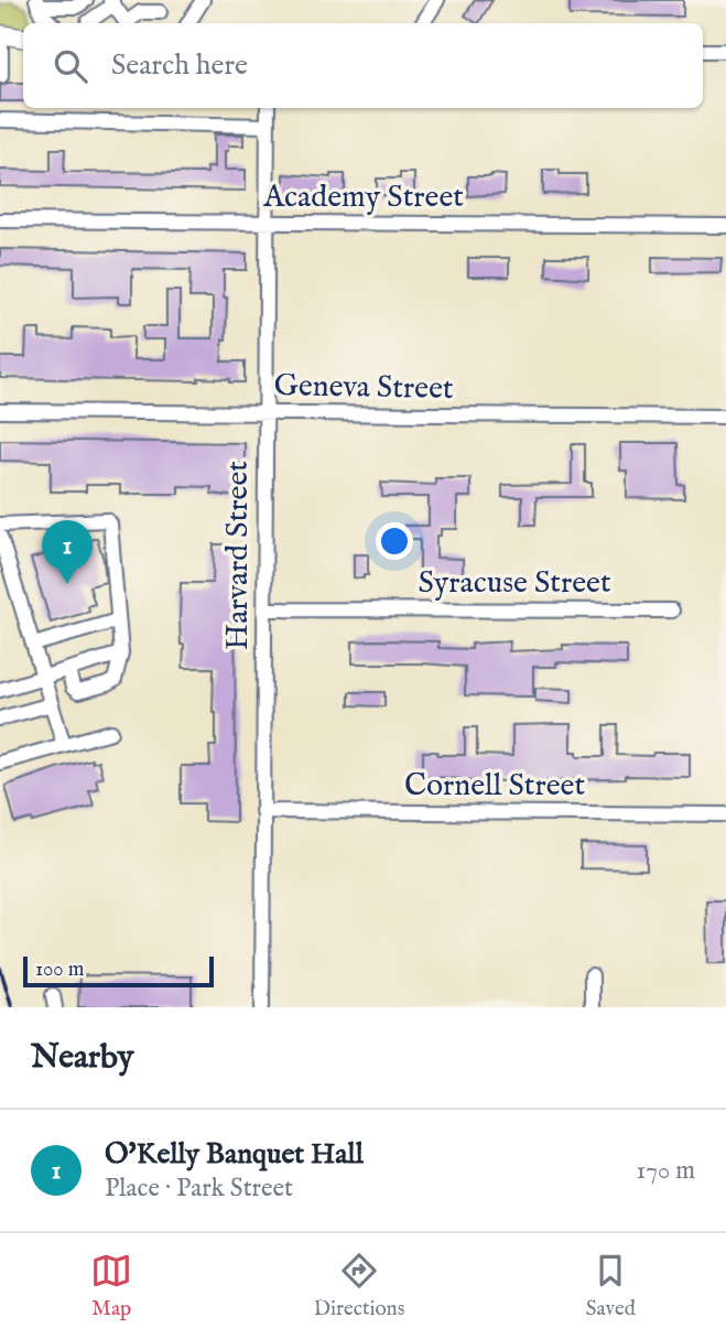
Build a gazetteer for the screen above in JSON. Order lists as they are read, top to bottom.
{
  "streets": {
    "street": [
      "Academy Street",
      "Geneva Street",
      "Harvard Street",
      "Syracuse Street",
      "Cornell Street"
    ]
  },
  "crossings": [
    ["Academy Street", "Harvard Street"],
    ["Geneva Street", "Harvard Street"],
    ["Harvard Street", "Syracuse Street"],
    ["Harvard Street", "Cornell Street"]
  ],
  "scale_bar": "100 m",
  "page": {
    "search": "Search here",
    "pins": "1",
    "scale": "100 m",
    "heading": "Nearby",
    "list": [
      {
        "mark": "1",
        "name": "O'Kelly Banquet Hall",
        "note": "Place · Park Street",
        "value": "170 m"
      }
    ],
    "nav": ["Map", "Directions", "Saved"]
  }
}
